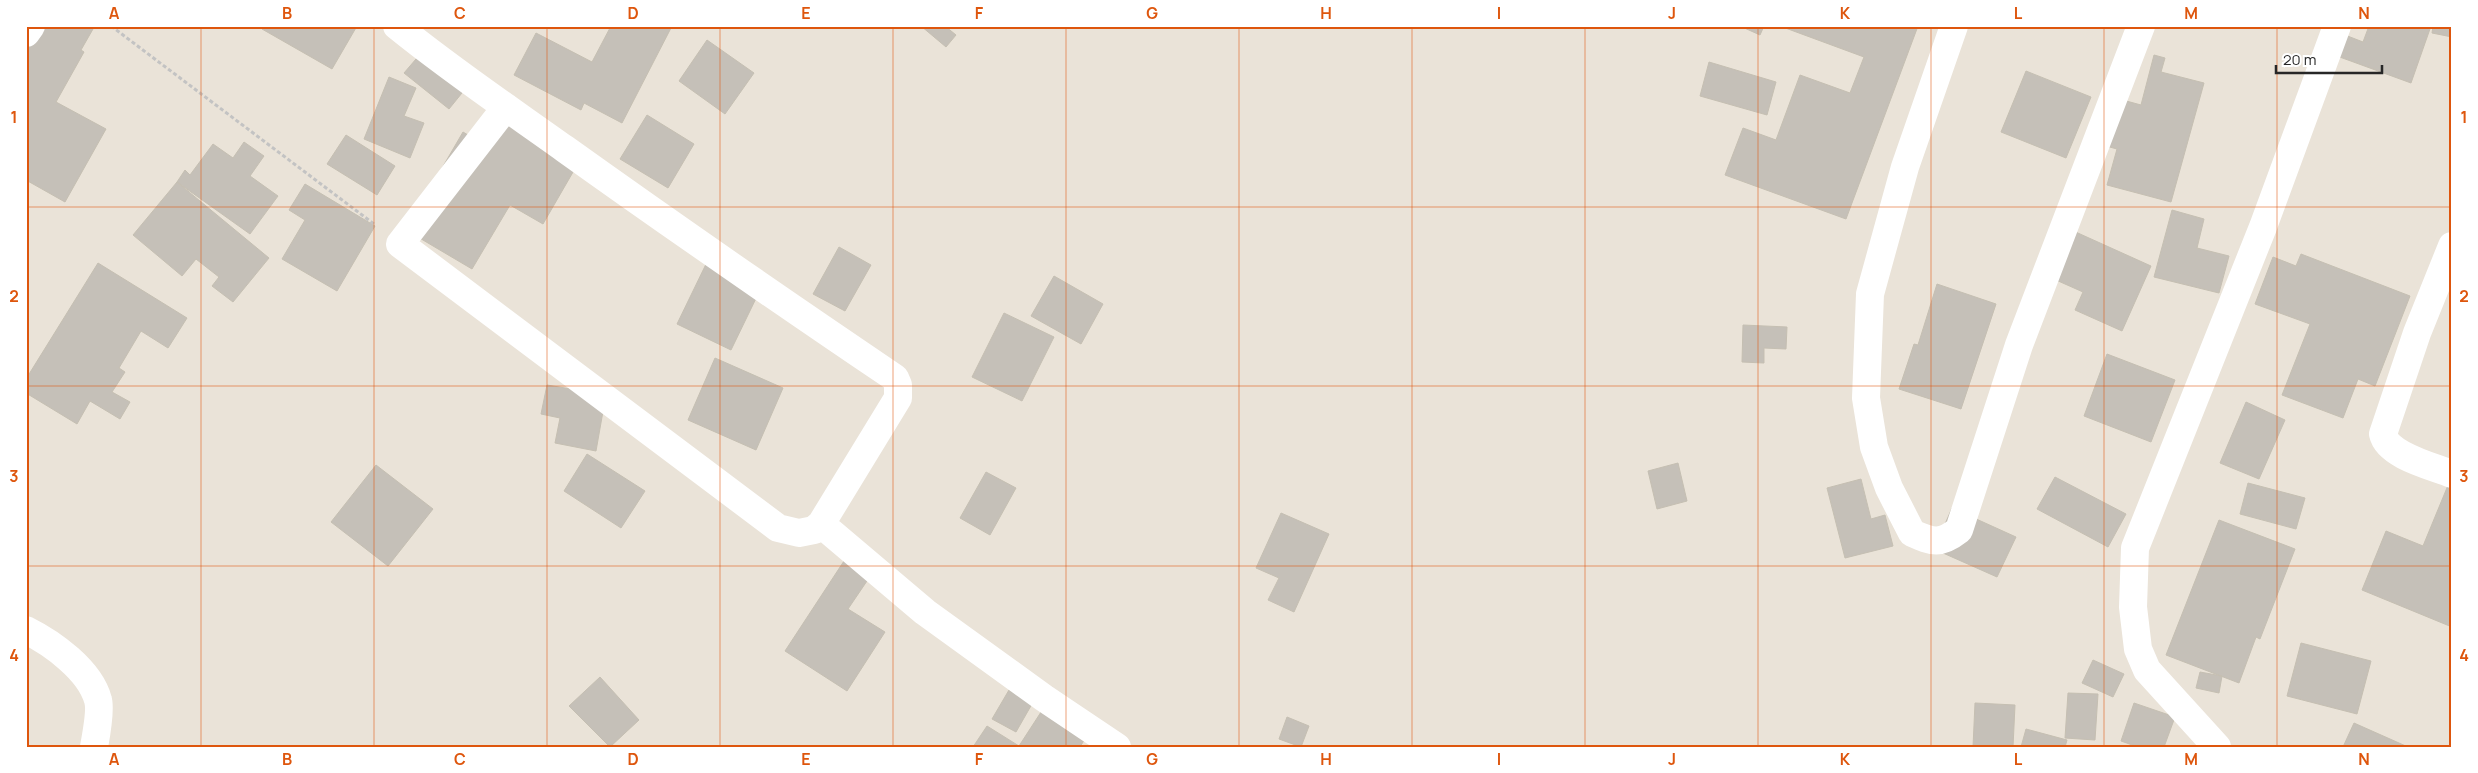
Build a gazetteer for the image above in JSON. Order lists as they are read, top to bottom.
{
  "scale_bar": "20 m",
  "grid": {
    "columns": [
      "A",
      "B",
      "C",
      "D",
      "E",
      "F",
      "G",
      "H",
      "I",
      "J",
      "K",
      "L",
      "M",
      "N"
    ],
    "rows": [
      "1",
      "2",
      "3",
      "4"
    ]
  }
}
